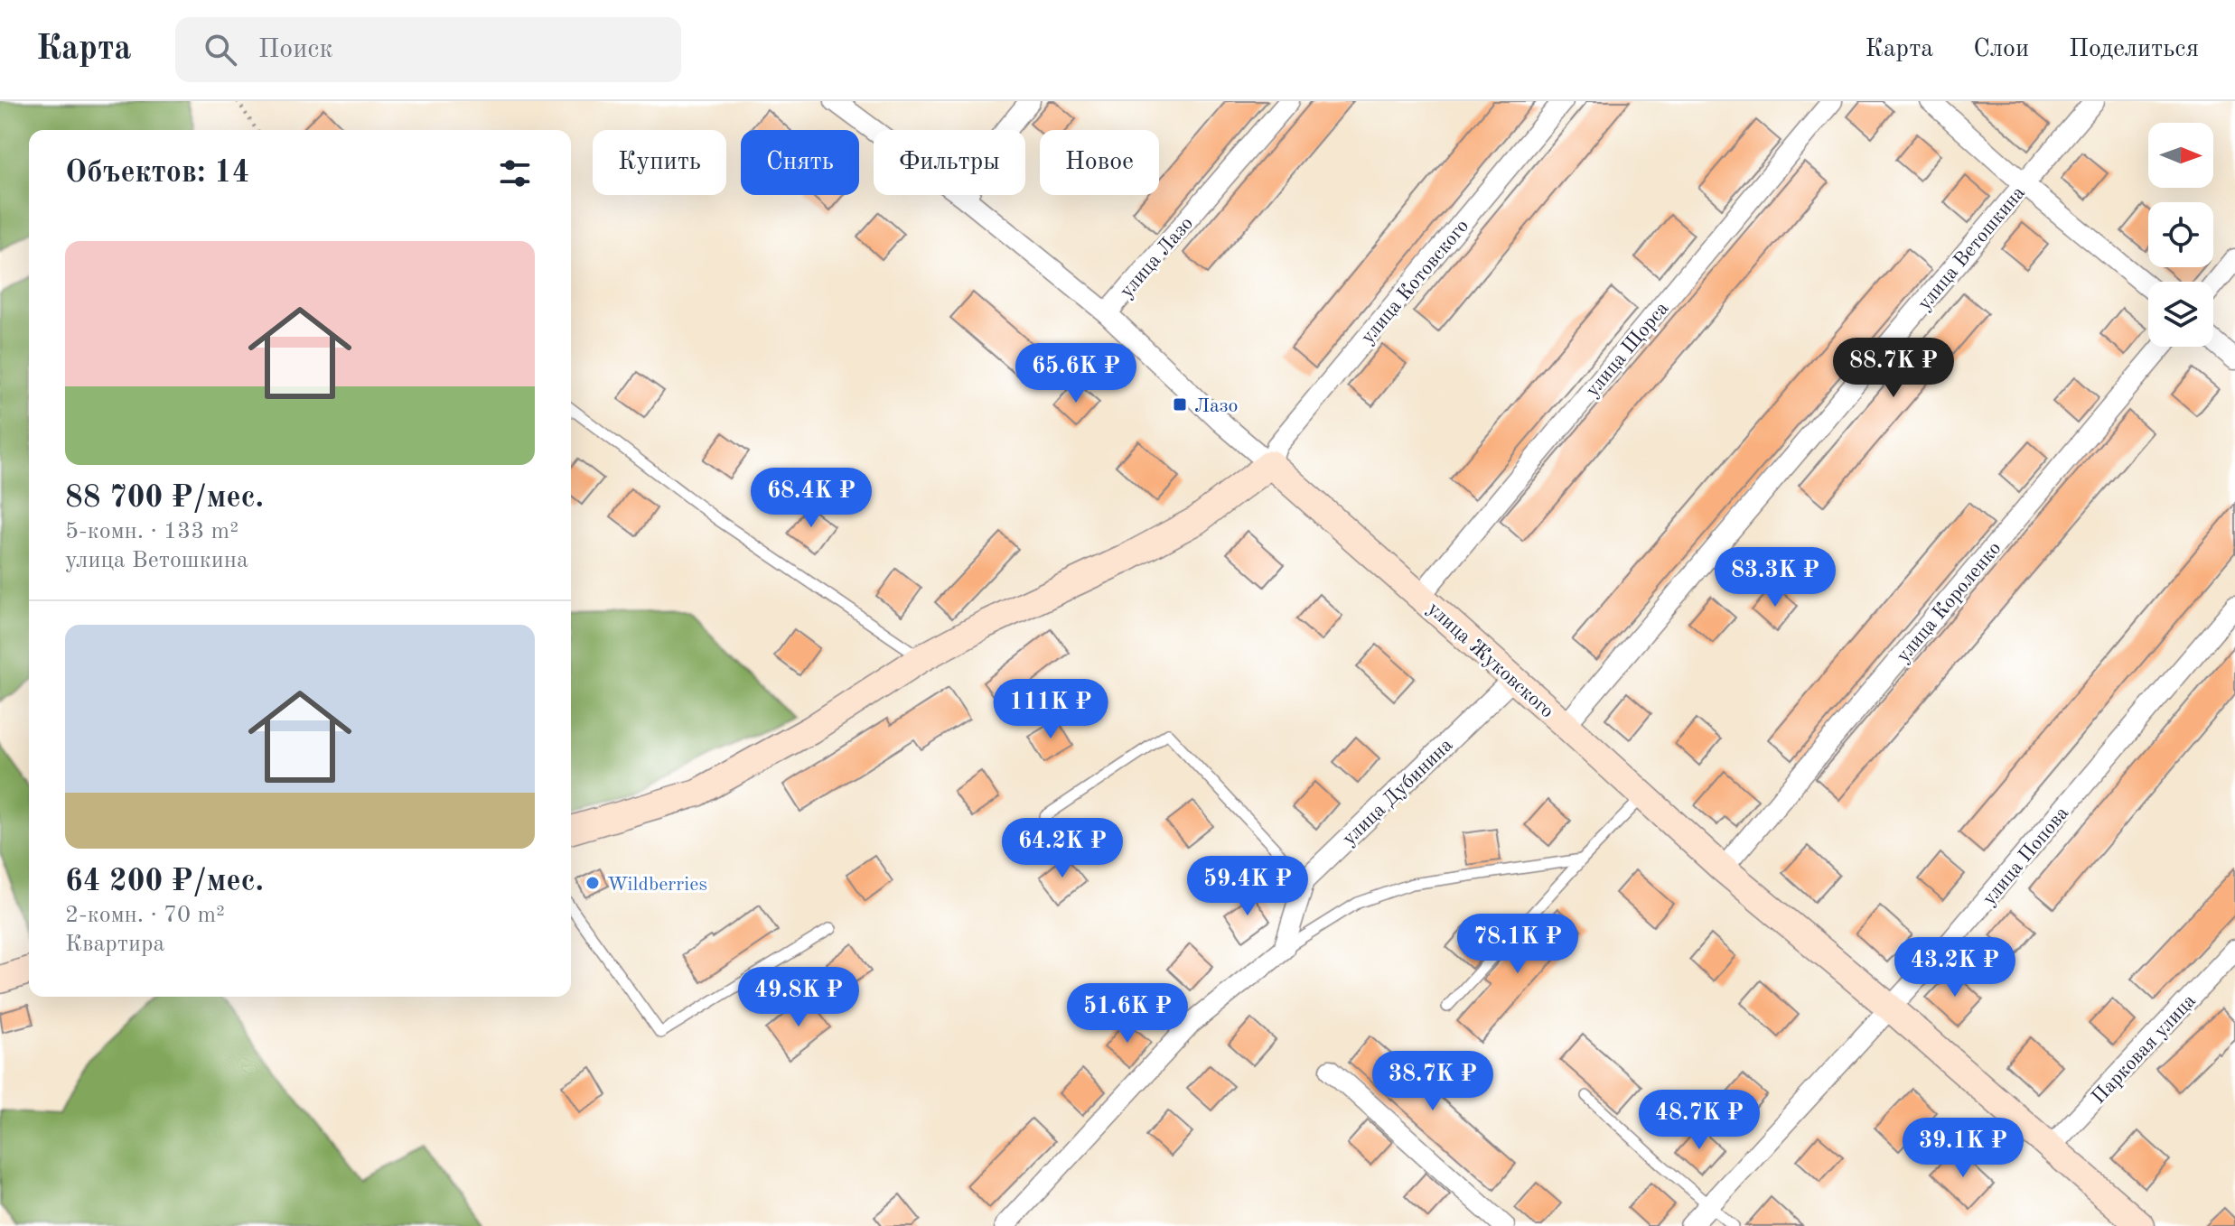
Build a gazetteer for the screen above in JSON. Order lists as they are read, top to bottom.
{
  "streets": {
    "street": [
      "улица Ветошкина",
      "улица Лазо",
      "улица Котовского",
      "улица Щорса",
      "улица Короленко",
      "улица Жуковского",
      "улица Дубинина",
      "улица Попова",
      "Парковая улица"
    ]
  },
  "crossings": [
    ["улица Ветошкина", "улица Жуковского"],
    ["улица Лазо", "улица Жуковского"],
    ["улица Котовского", "улица Жуковского"],
    ["улица Щорса", "улица Жуковского"],
    ["улица Короленко", "улица Жуковского"],
    ["улица Жуковского", "улица Дубинина"],
    ["улица Жуковского", "улица Попова"],
    ["улица Жуковского", "Парковая улица"]
  ],
  "places": {
    "transit": ["Лазо"],
    "other": ["Wildberries"]
  },
  "north": "right",
  "page": {
    "header": "Карта",
    "search": "Поиск",
    "nav": ["Карта", "Слои", "Поделиться"],
    "chip": [
      "Купить",
      "Снять",
      "Фильтры",
      "Новое"
    ],
    "heading": "Объектов: 14",
    "list": [
      {
        "name": "88 700 ₽/мес.",
        "note": "5-комн. · 133 m² · улица Ветошкина"
      },
      {
        "name": "64 200 ₽/мес.",
        "note": "2-комн. · 70 m² · Квартира"
      }
    ],
    "price": [
      "88.7K ₽",
      "65.6K ₽",
      "68.4K ₽",
      "83.3K ₽",
      "111K ₽",
      "64.2K ₽",
      "59.4K ₽",
      "78.1K ₽",
      "43.2K ₽",
      "49.8K ₽",
      "51.6K ₽",
      "38.7K ₽",
      "48.7K ₽",
      "39.1K ₽"
    ]
  }
}
